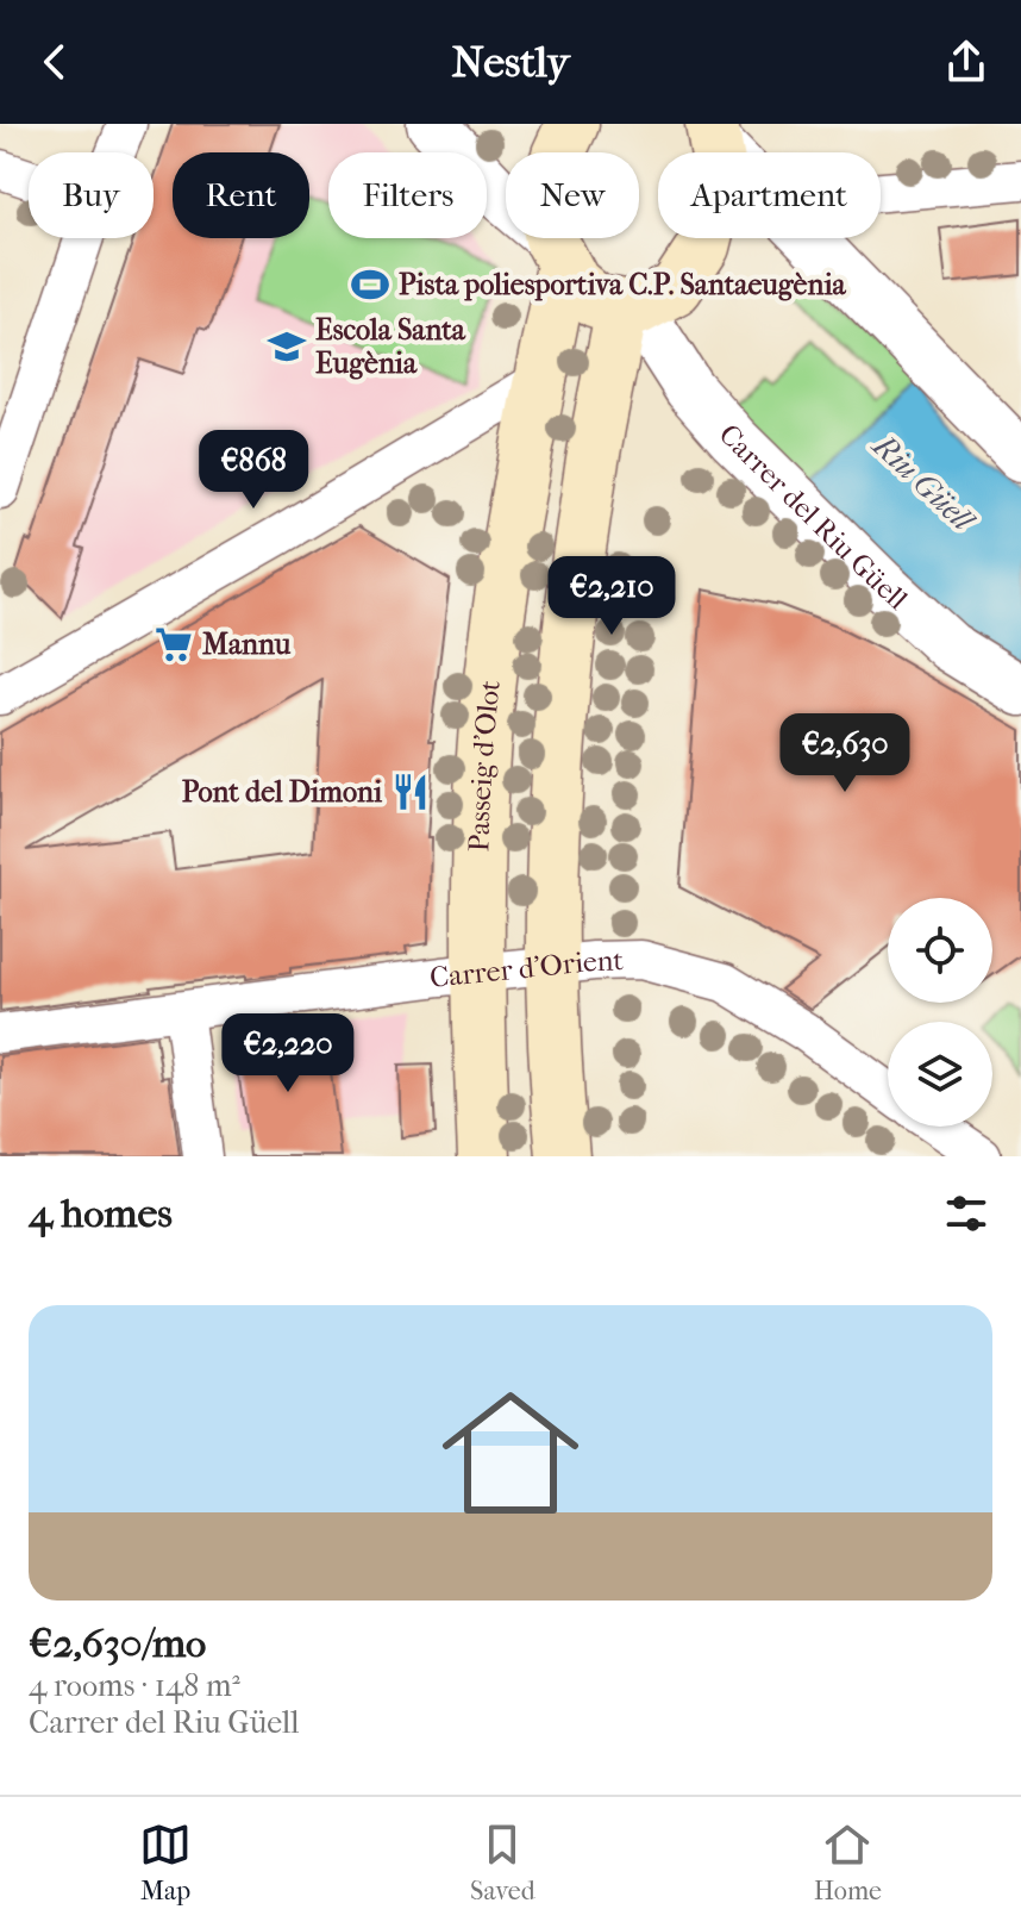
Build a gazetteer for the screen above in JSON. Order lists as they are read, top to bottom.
{
  "streets": {
    "main road": ["Passeig d'Olot"],
    "street": ["Carrer del Riu Güell", "Carrer d'Orient"]
  },
  "crossings": [
    ["Passeig d'Olot", "Carrer d'Orient"]
  ],
  "water": ["Riu Güell"],
  "places": {
    "sports": ["Pista poliesportiva C.P. Santaeugènia"],
    "school or university": ["Escola Santa Eugènia"],
    "supermarket": ["Mannu"],
    "restaurant": ["Pont del Dimoni"]
  },
  "page": {
    "header": "Nestly",
    "chip": [
      "Buy",
      "Rent",
      "Filters",
      "New",
      "Apartment"
    ],
    "price": [
      "€868",
      "€2,210",
      "€2,630",
      "€2,220"
    ],
    "heading": "4 homes",
    "list": [
      {
        "name": "€2,630/mo",
        "note": "4 rooms · 148 m² · Carrer del Riu Güell"
      }
    ],
    "tabs": ["Map", "Saved", "Home"]
  }
}
